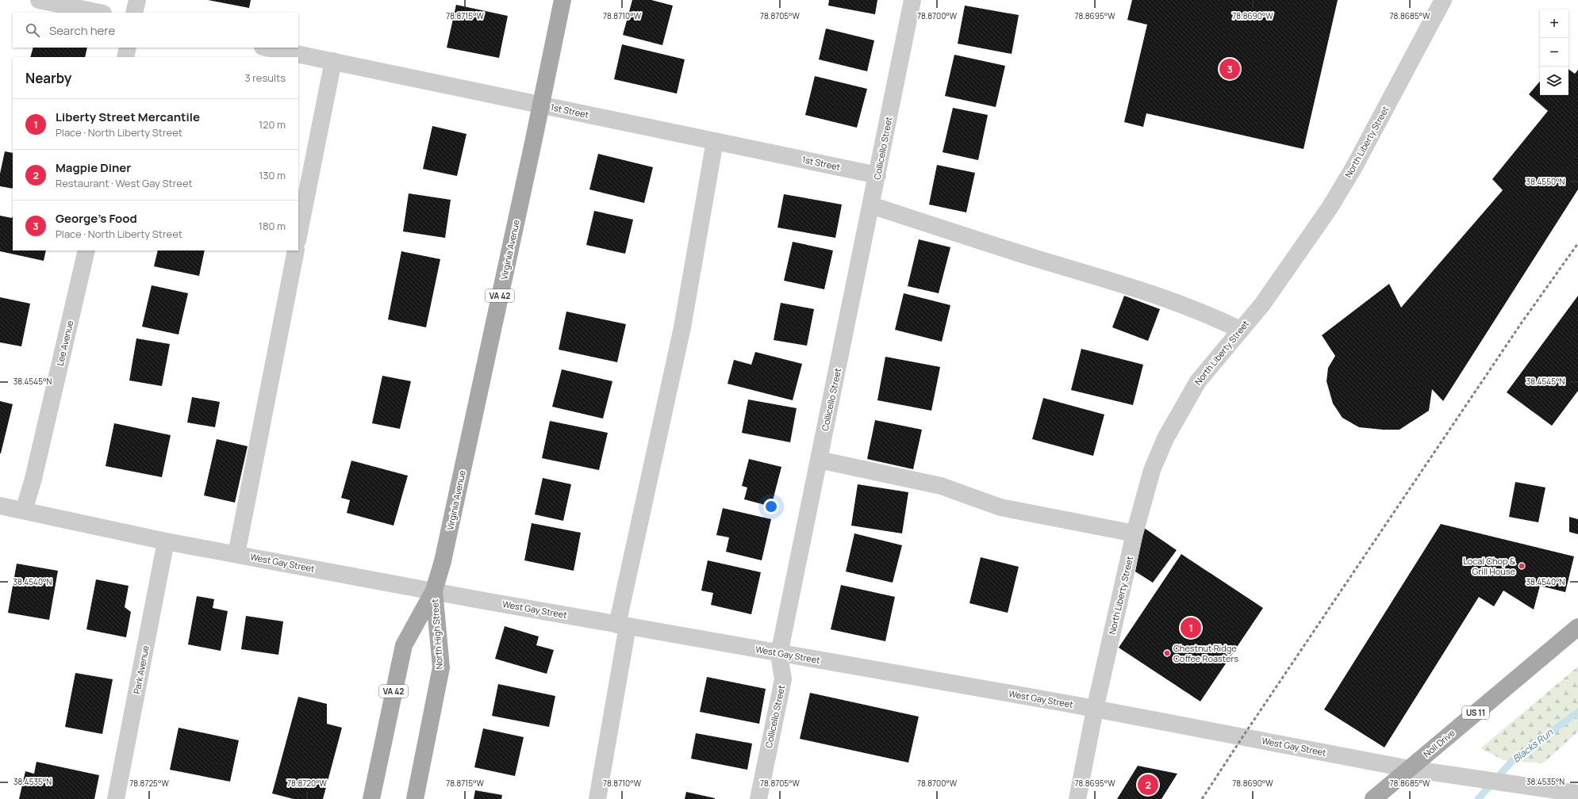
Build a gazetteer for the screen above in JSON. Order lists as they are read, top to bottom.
{
  "streets": {
    "main road": [
      "Virginia Avenue",
      "VA 42",
      "North High Street",
      "US 11",
      "Noll Drive"
    ],
    "street": [
      "1st Street",
      "North Liberty Street",
      "Collicello Street",
      "Lee Avenue",
      "West Gay Street",
      "Park Avenue"
    ]
  },
  "crossings": [
    ["1st Street", "Collicello Street"],
    ["1st Street", "Virginia Avenue"],
    ["North Liberty Street", "West Gay Street"],
    ["Collicello Street", "West Gay Street"],
    ["Virginia Avenue", "West Gay Street"],
    ["Virginia Avenue", "North High Street"],
    ["Lee Avenue", "West Gay Street"],
    ["West Gay Street", "North High Street"],
    ["West Gay Street", "Park Avenue"],
    ["West Gay Street", "Noll Drive"]
  ],
  "water": ["Blacks Run"],
  "places": ["Local Chop & Grill House", "Chestnut Ridge Coffee Roasters"],
  "page": {
    "map_buttons": ["+", "−"],
    "search": "Search here",
    "pins": ["3", "1", "2"],
    "heading": ["Nearby", "3 results"],
    "list": [
      {
        "mark": "1",
        "name": "Liberty Street Mercantile",
        "note": "Place · North Liberty Street",
        "value": "120 m"
      },
      {
        "mark": "2",
        "name": "Magpie Diner",
        "note": "Restaurant · West Gay Street",
        "value": "130 m"
      },
      {
        "mark": "3",
        "name": "George's Food",
        "note": "Place · North Liberty Street",
        "value": "180 m"
      }
    ]
  },
  "coordinates": [
    "78.8715°W",
    "78.8710°W",
    "78.8705°W",
    "78.8700°W",
    "78.8695°W",
    "78.8690°W",
    "78.8685°W",
    "38.4550°N",
    "38.4545°N",
    "38.4540°N",
    "38.4535°N",
    "78.8725°W",
    "78.8720°W"
  ]
}
